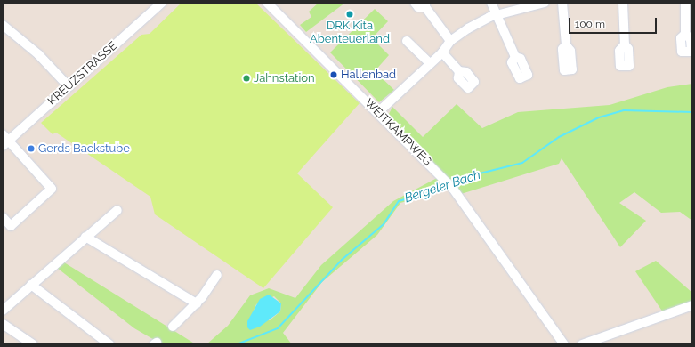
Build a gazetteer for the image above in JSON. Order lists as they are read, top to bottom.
{
  "streets": {
    "street": ["KREUZSTRASSE", "WEITKAMPWEG"]
  },
  "water": ["Bergeler Bach"],
  "places": [
    "DRK Kita Abenteuerland",
    "Hallenbad",
    "Jahnstation",
    "Gerds Backstube"
  ],
  "scale_bar": "100 m"
}
